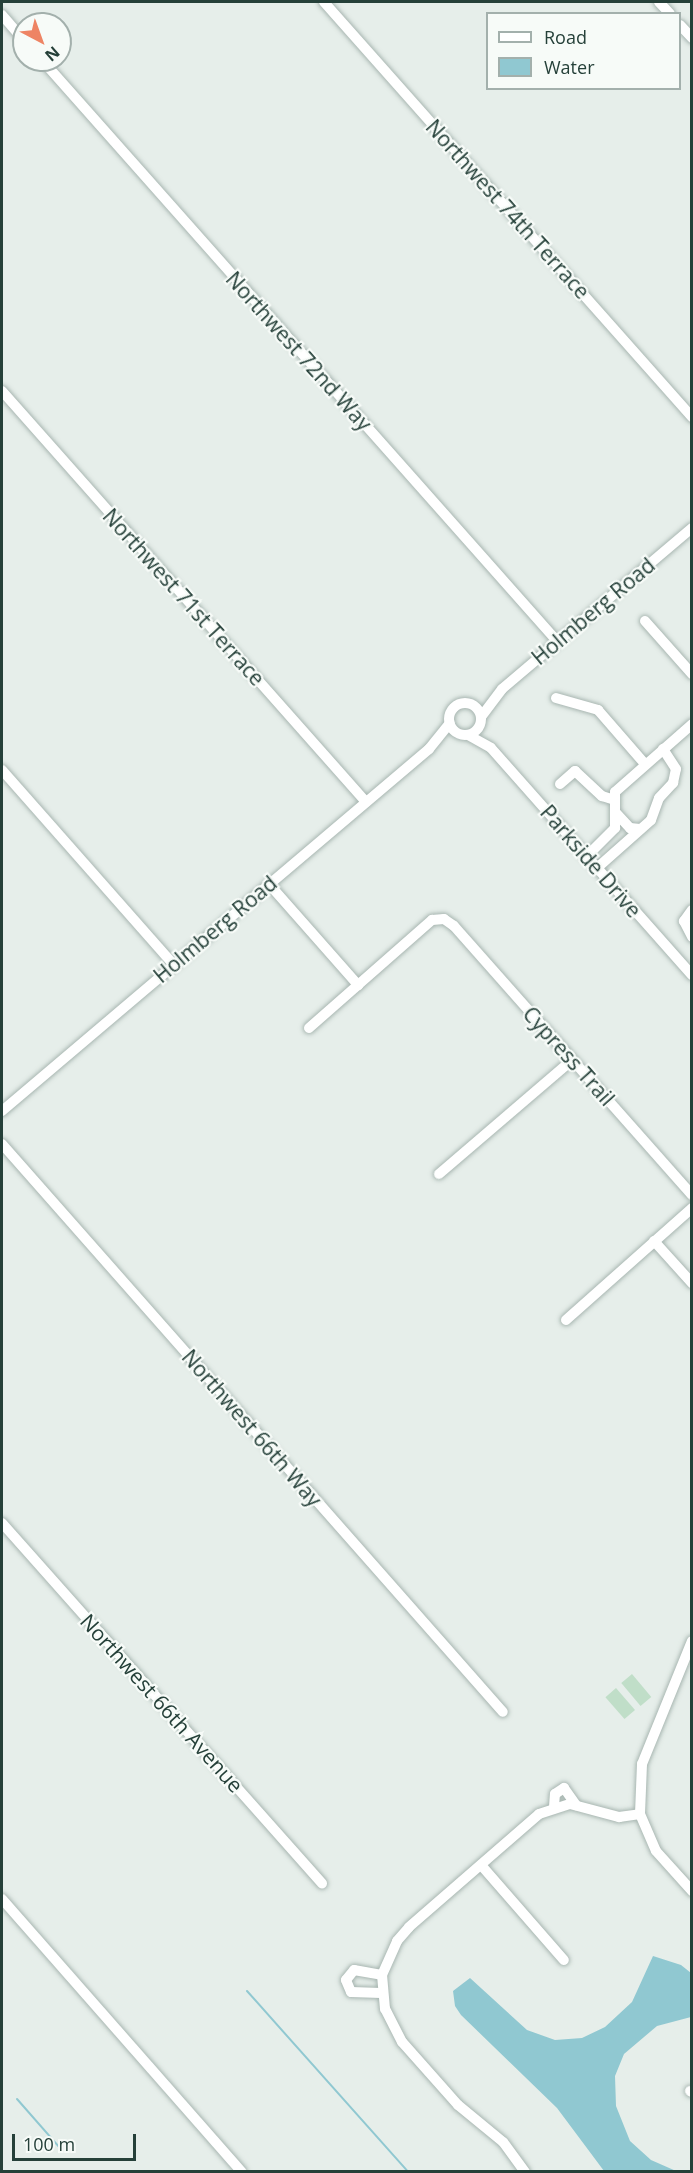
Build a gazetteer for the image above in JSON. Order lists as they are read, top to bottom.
{
  "streets": {
    "street": [
      "Northwest 74th Terrace",
      "Northwest 72nd Way",
      "Northwest 71st Terrace",
      "Holmberg Road",
      "Parkside Drive",
      "Cypress Trail",
      "Northwest 66th Way",
      "Northwest 66th Avenue"
    ]
  },
  "crossings": [
    ["Northwest 72nd Way", "Holmberg Road"],
    ["Northwest 71st Terrace", "Holmberg Road"],
    ["Holmberg Road", "Parkside Drive"]
  ],
  "legend": ["Road", "Water"],
  "scale_bar": "100 m",
  "north": "bottom right"
}
